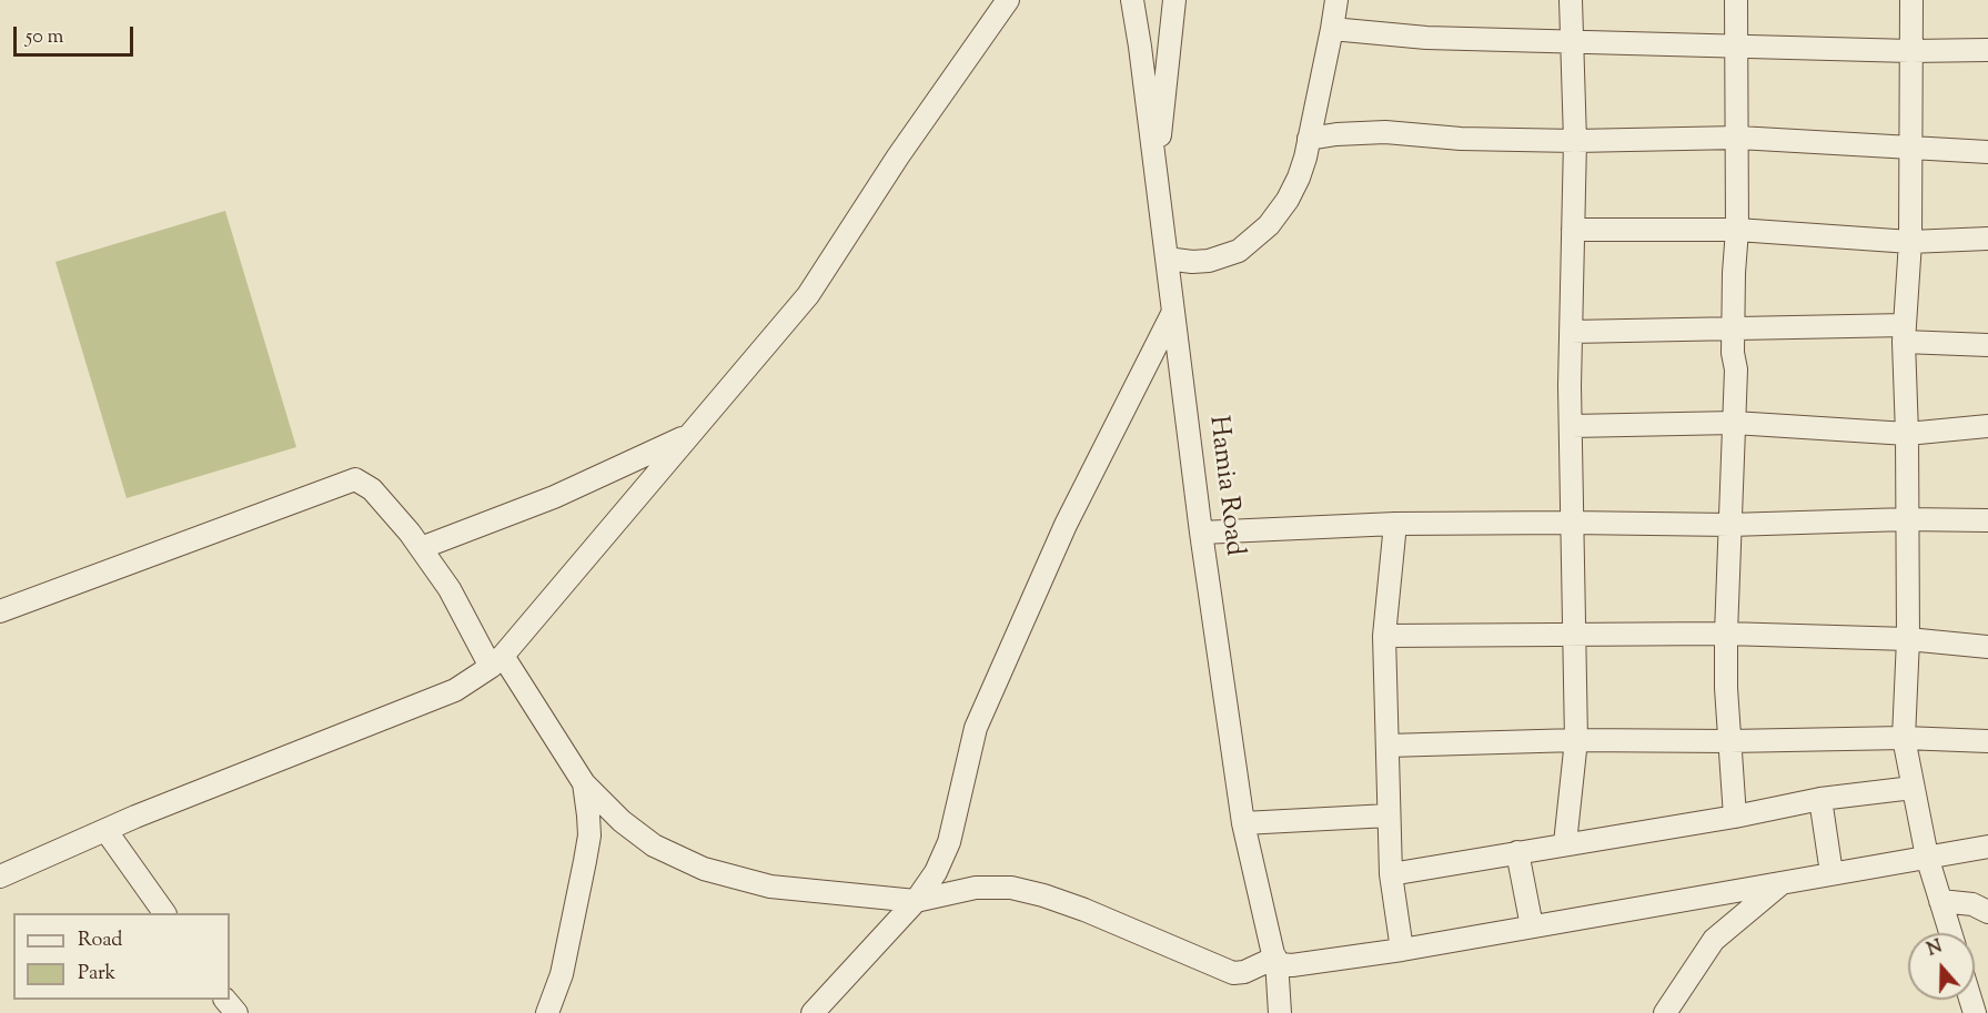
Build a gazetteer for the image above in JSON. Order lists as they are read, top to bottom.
{
  "streets": {
    "street": ["Hamia Road"]
  },
  "legend": ["Road", "Park"],
  "scale_bar": "50 m",
  "north": "top"
}
